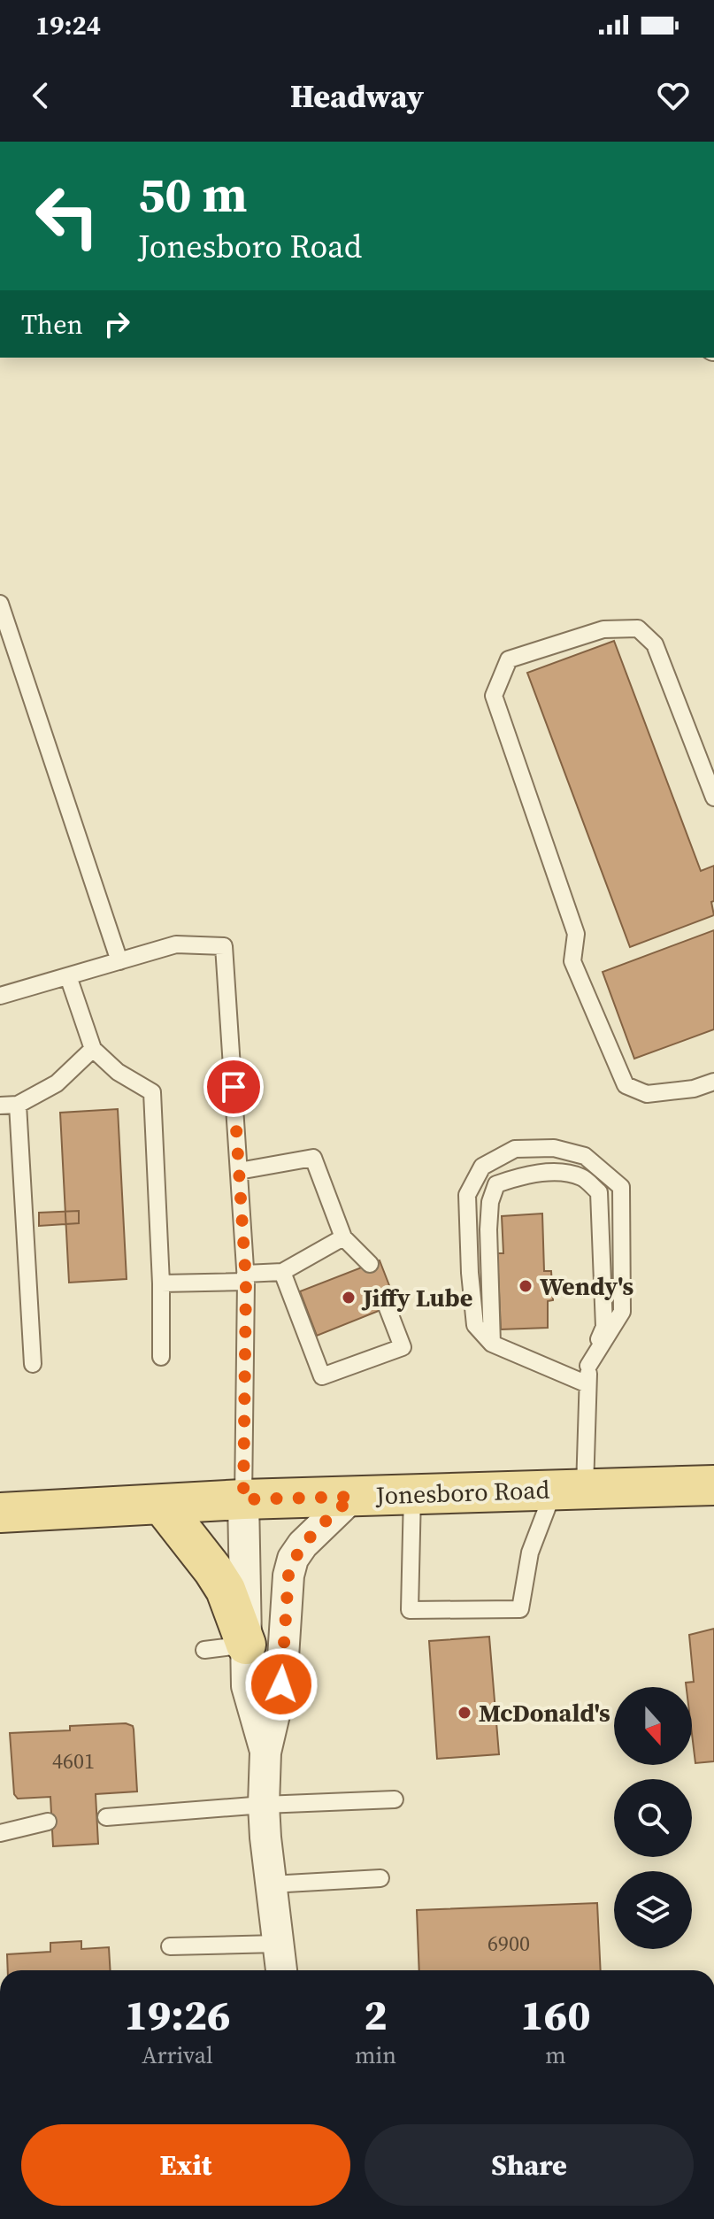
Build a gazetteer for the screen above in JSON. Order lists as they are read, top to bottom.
{
  "streets": {
    "main road": ["Jonesboro Road"]
  },
  "places": ["Wendy's", "Jiffy Lube", "McDonald's"],
  "house_numbers": ["4601", "6900"],
  "north": "bottom",
  "page": {
    "status": "19:24",
    "header": "Headway",
    "turn": ["50 m", "Jonesboro Road"],
    "then": "Then",
    "eta": [
      "19:26",
      "Arrival",
      "2",
      "min",
      "160",
      "m"
    ],
    "buttons": ["Exit", "Share"]
  }
}
